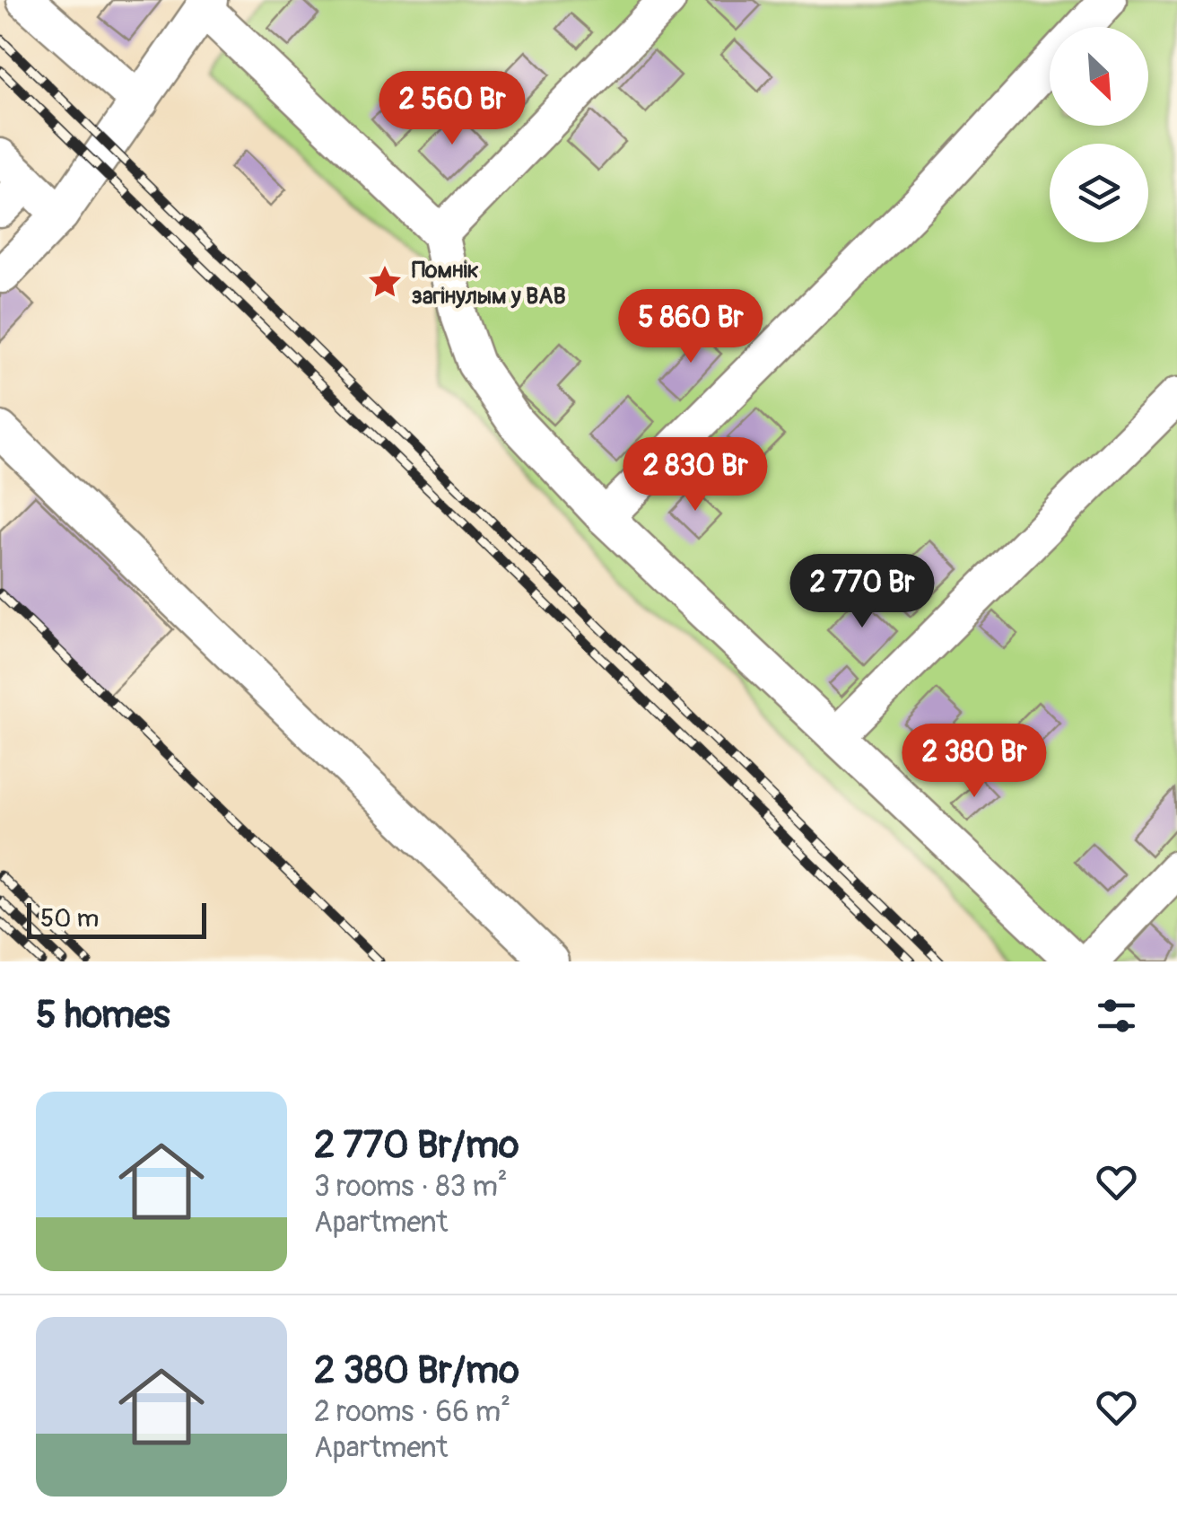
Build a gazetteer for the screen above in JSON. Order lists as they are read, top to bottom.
{
  "places": {
    "place": ["Помнік загінулым у ВАВ"]
  },
  "scale_bar": "50 m",
  "north": "bottom right",
  "page": {
    "price": [
      "2 560 Br",
      "5 860 Br",
      "2 830 Br",
      "2 770 Br",
      "2 380 Br"
    ],
    "scale": "50 m",
    "heading": "5 homes",
    "list": [
      {
        "name": "2 770 Br/mo",
        "note": "3 rooms · 83 m² · Apartment"
      },
      {
        "name": "2 380 Br/mo",
        "note": "2 rooms · 66 m² · Apartment"
      }
    ]
  }
}
